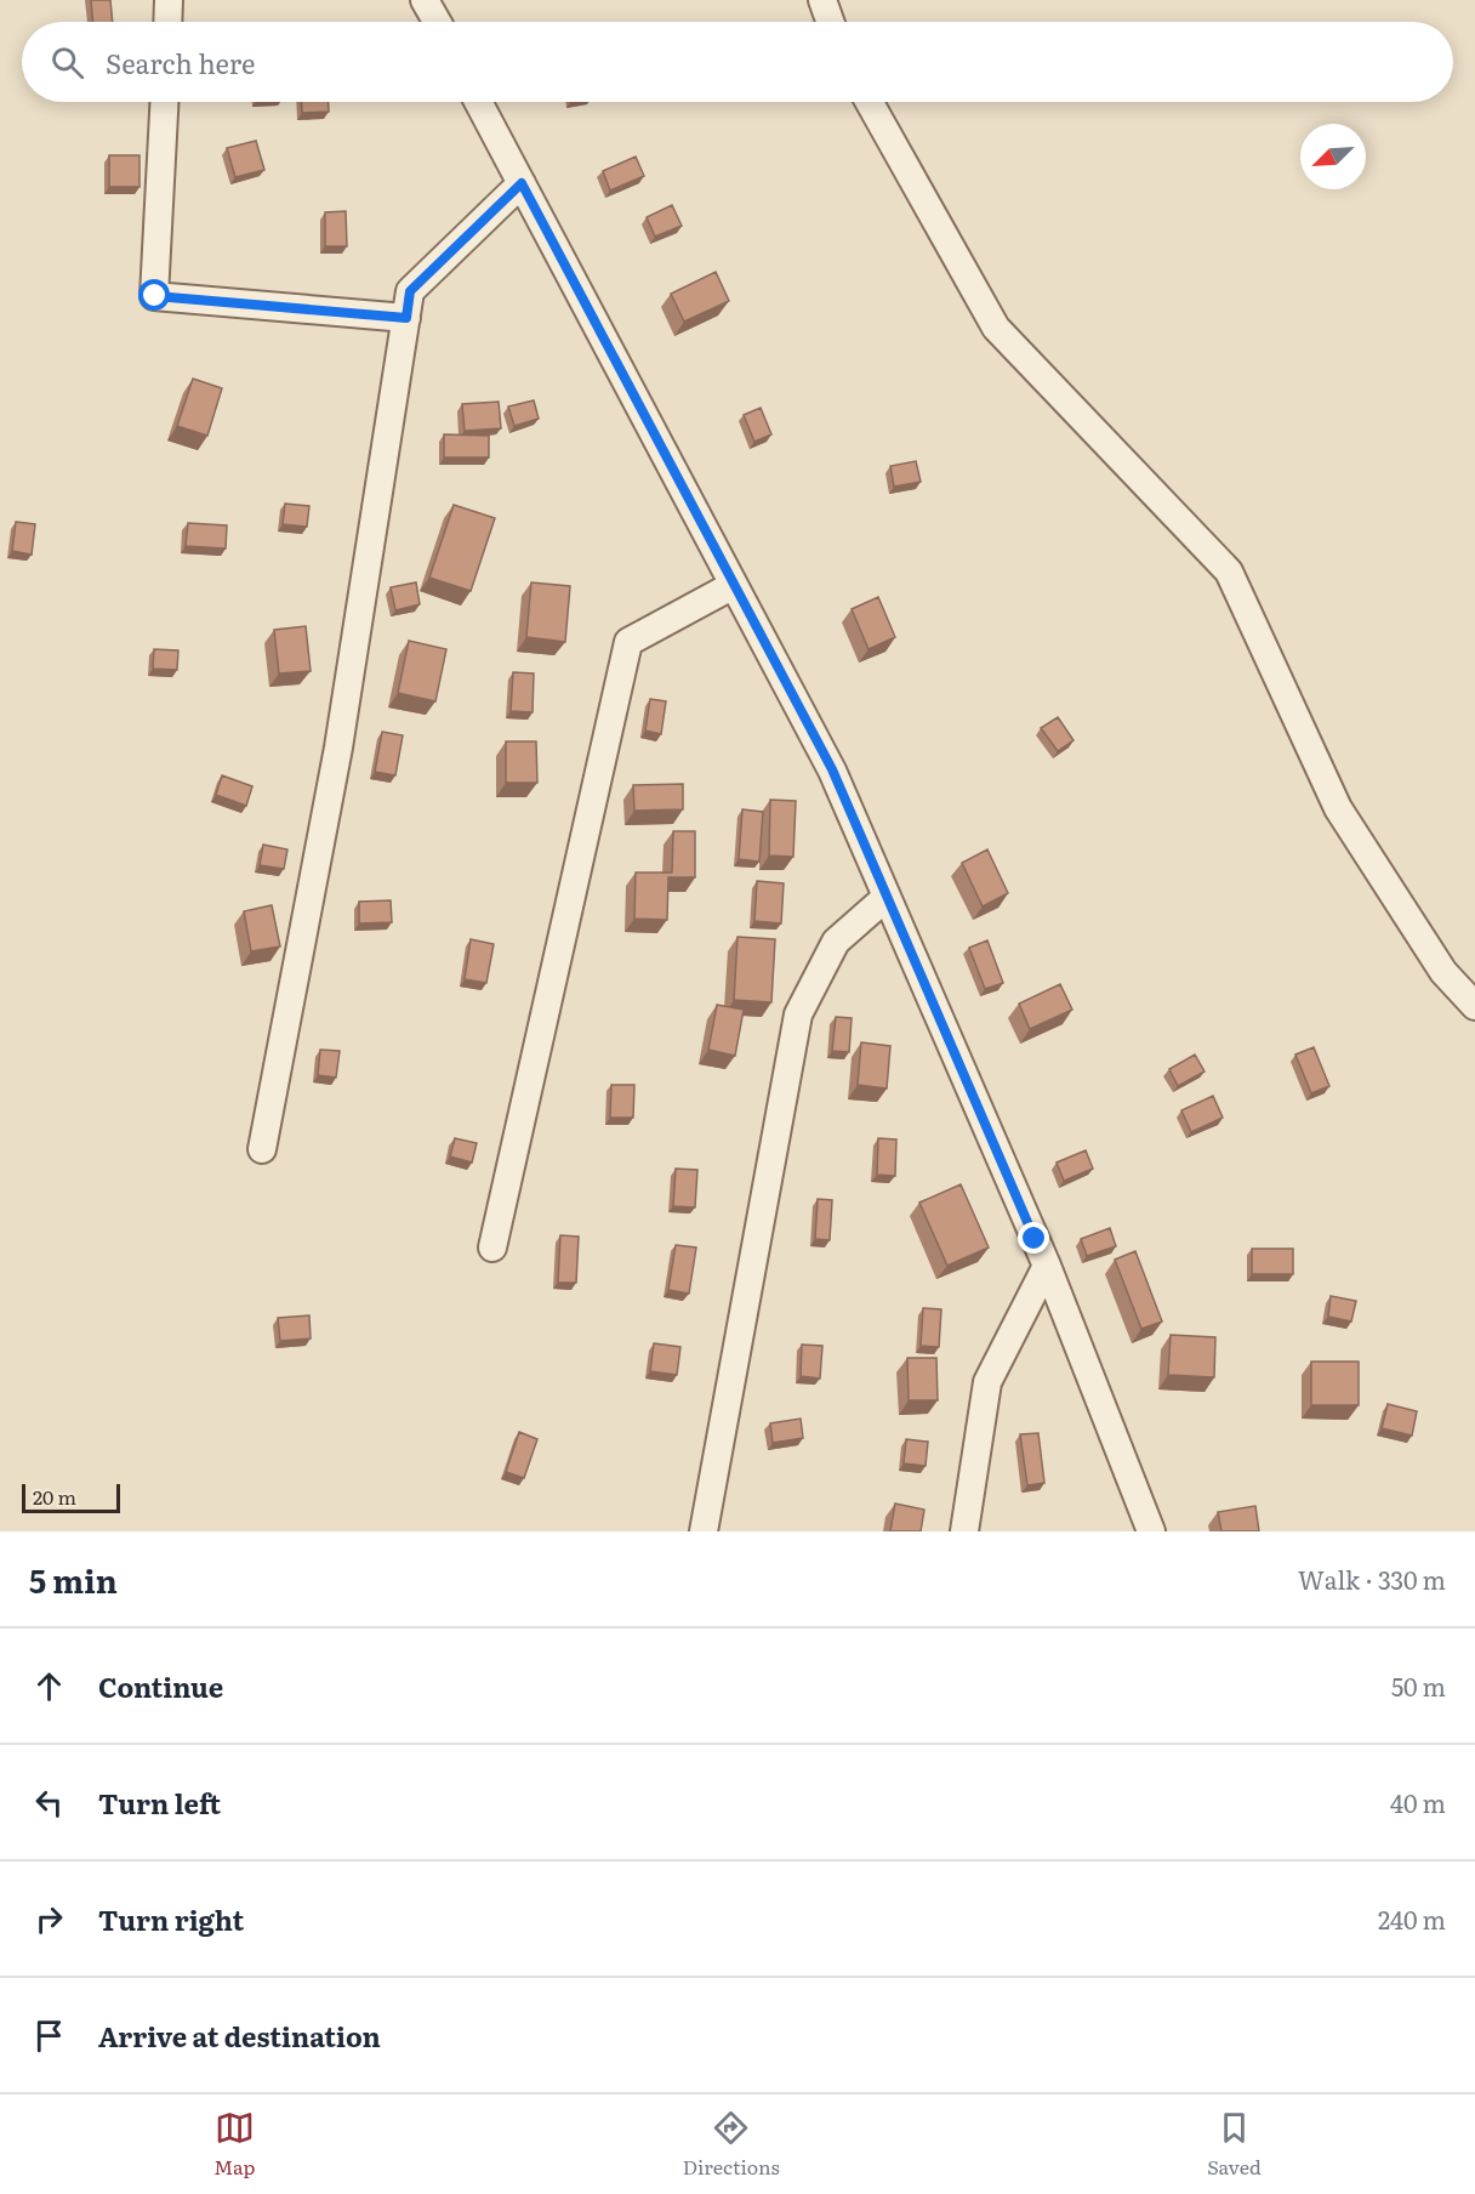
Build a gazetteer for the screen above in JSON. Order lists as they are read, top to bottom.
{
  "scale_bar": "20 m",
  "north": "bottom left",
  "page": {
    "search": "Search here",
    "scale": "20 m",
    "heading": ["5 min", "Walk · 330 m"],
    "list": [
      ["Continue", "50 m"],
      ["Turn left", "40 m"],
      ["Turn right", "240 m"],
      "Arrive at destination"
    ],
    "nav": ["Map", "Directions", "Saved"]
  }
}
